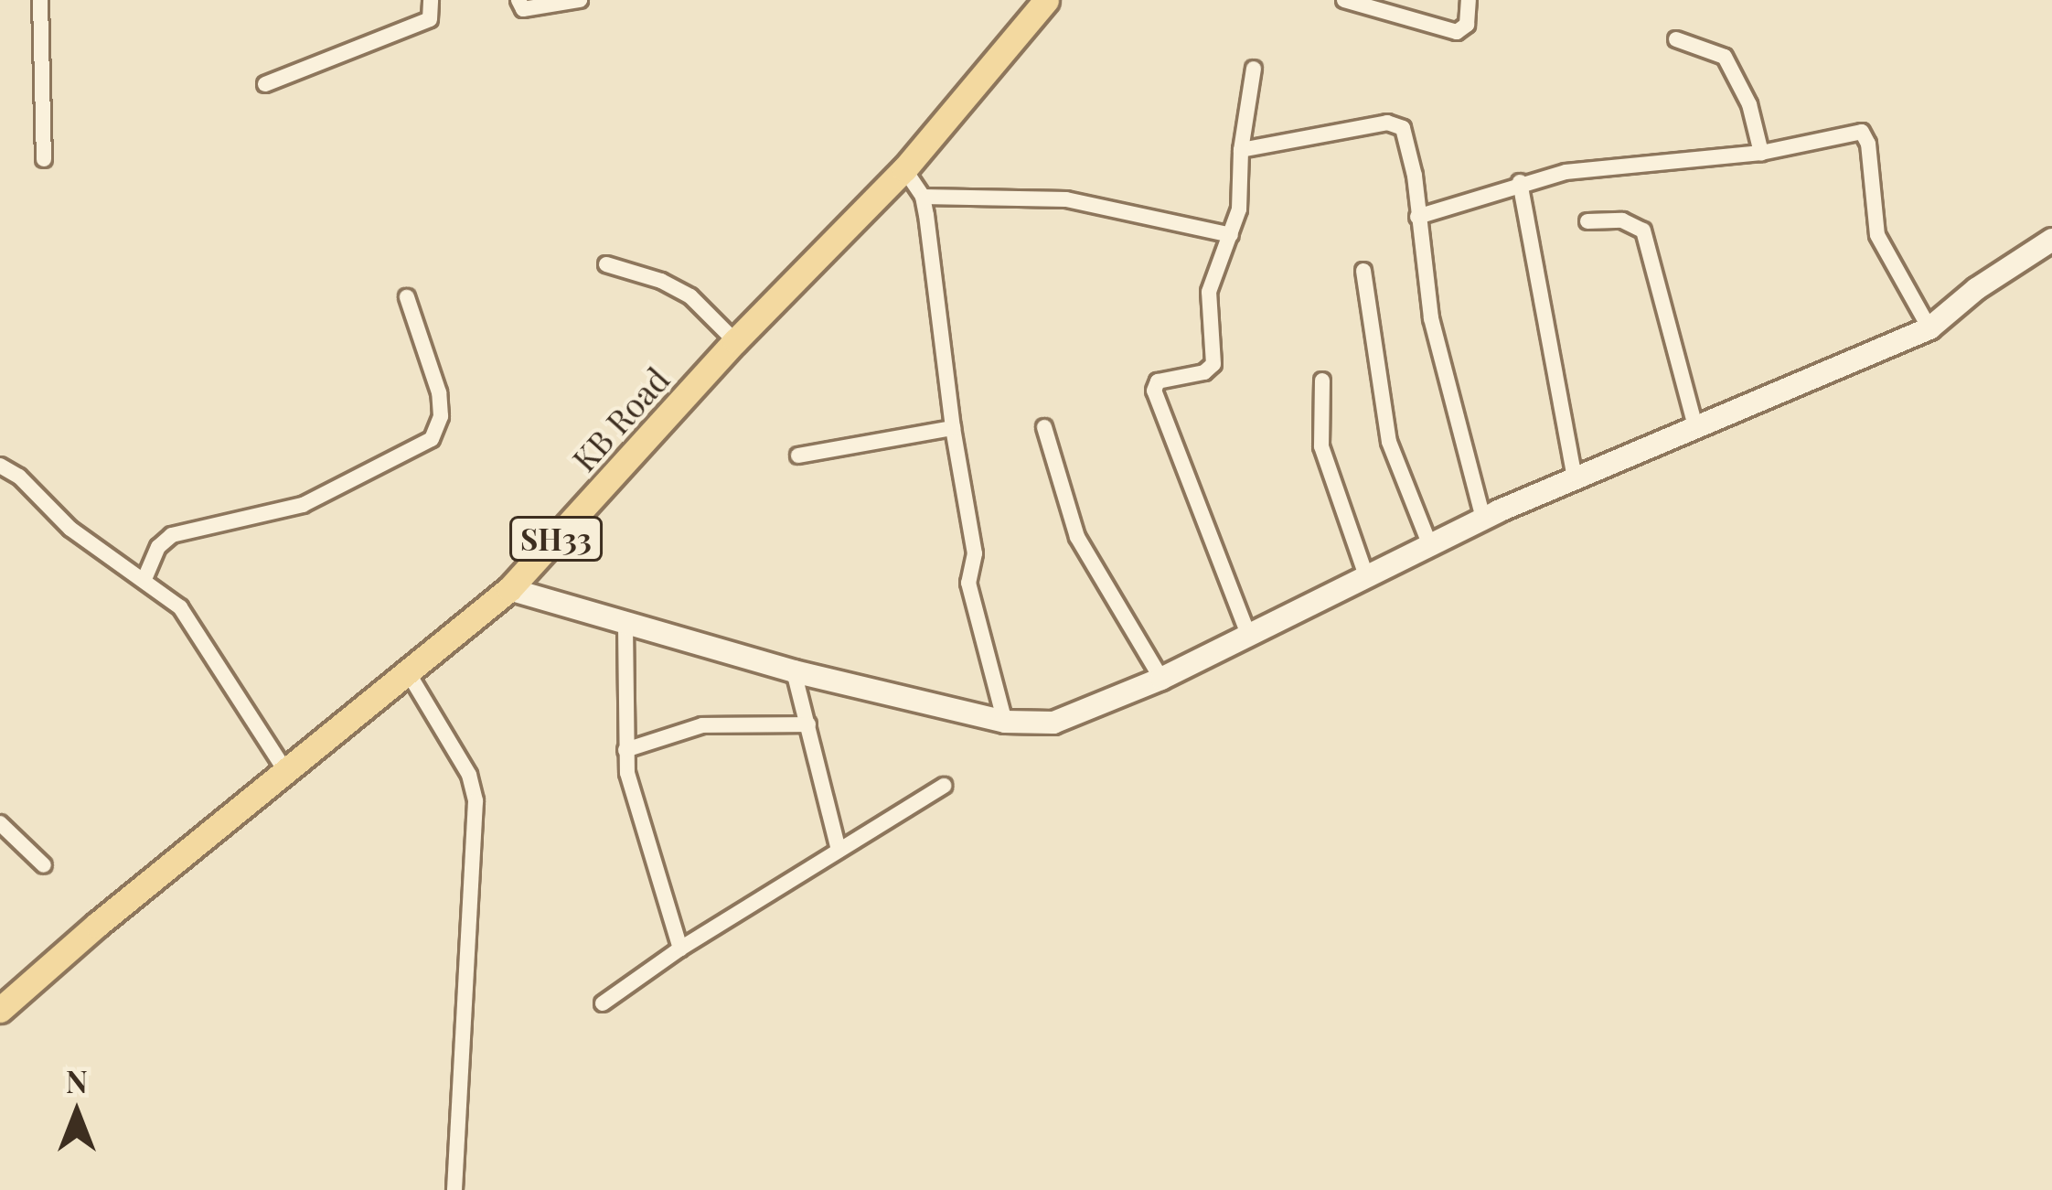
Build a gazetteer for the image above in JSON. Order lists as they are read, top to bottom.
{
  "streets": {
    "main road": ["KB Road", "SH33"]
  },
  "north": "top"
}
